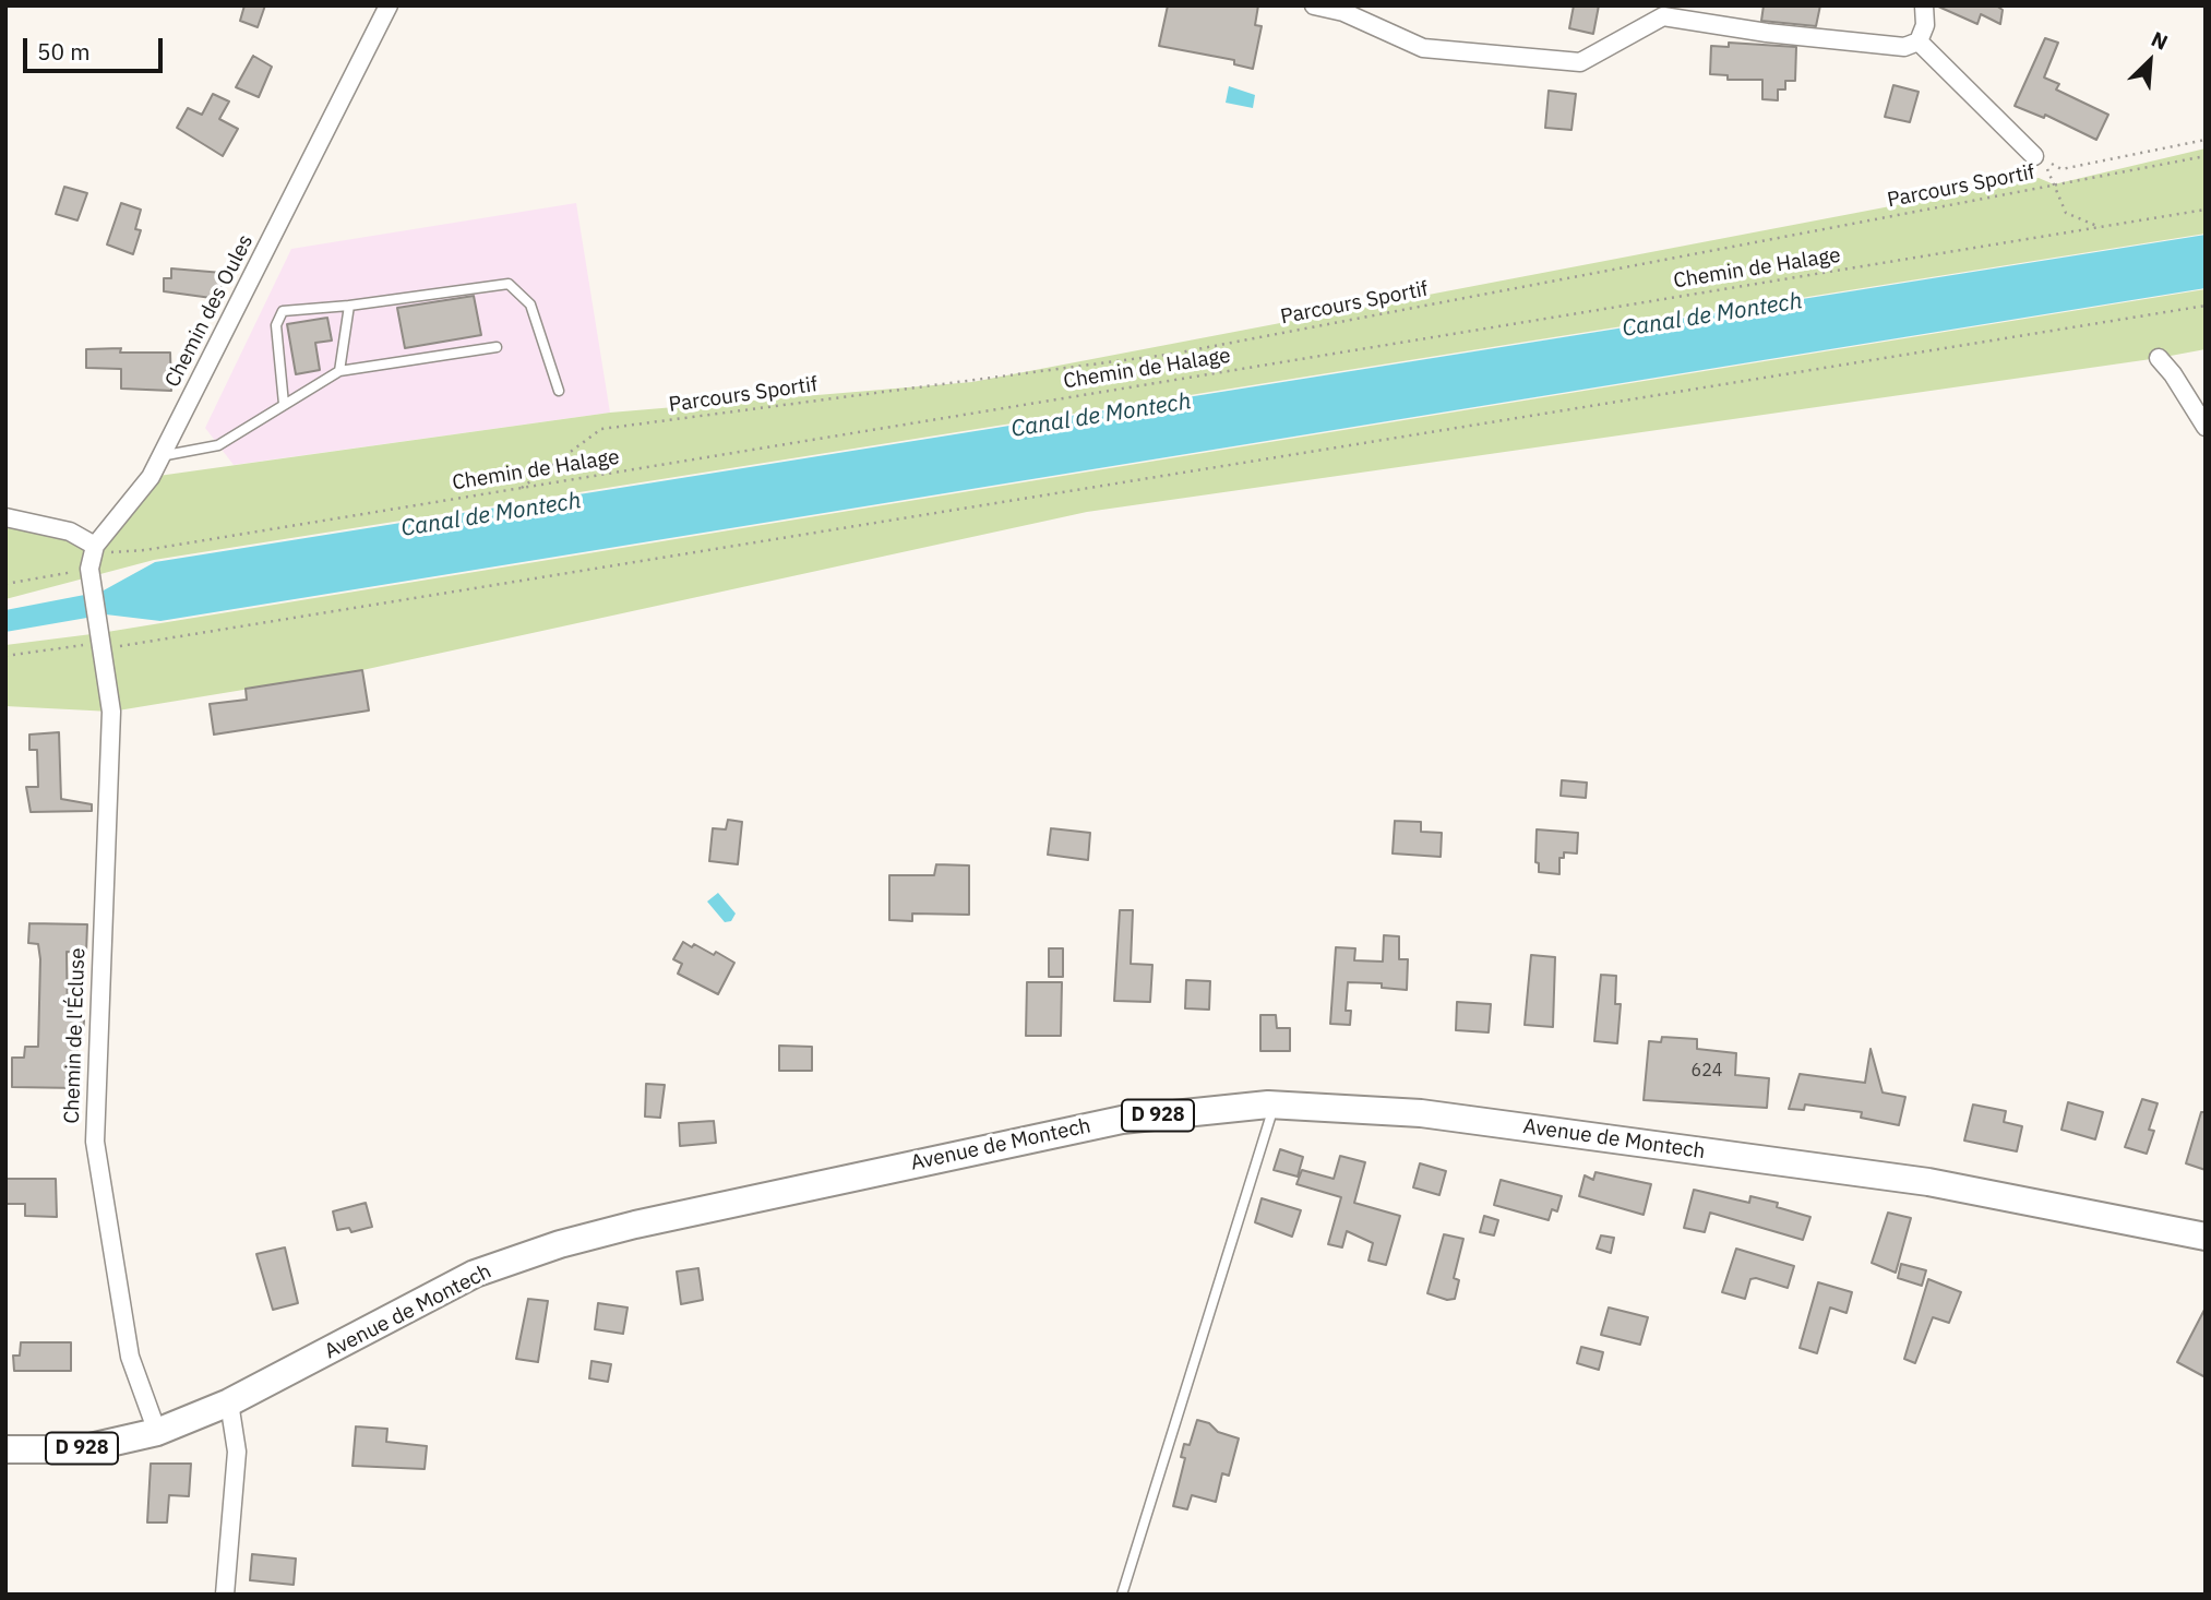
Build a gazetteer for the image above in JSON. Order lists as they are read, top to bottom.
{
  "streets": {
    "main road": ["D 928", "Avenue de Montech"],
    "street": ["Chemin des Oules", "Chemin de l'Écluse"],
    "path": ["Parcours Sportif", "Chemin de Halage"]
  },
  "crossings": [
    ["Parcours Sportif", "Chemin de Halage"],
    ["Chemin de Halage", "Chemin des Oules"],
    ["Chemin des Oules", "Chemin de l'Écluse"],
    ["Chemin de l'Écluse", "D 928"],
    ["Chemin de l'Écluse", "Avenue de Montech"],
    ["D 928", "Avenue de Montech"]
  ],
  "water": ["Canal de Montech"],
  "house_numbers": ["624"],
  "scale_bar": "50 m",
  "north": "top right"
}
